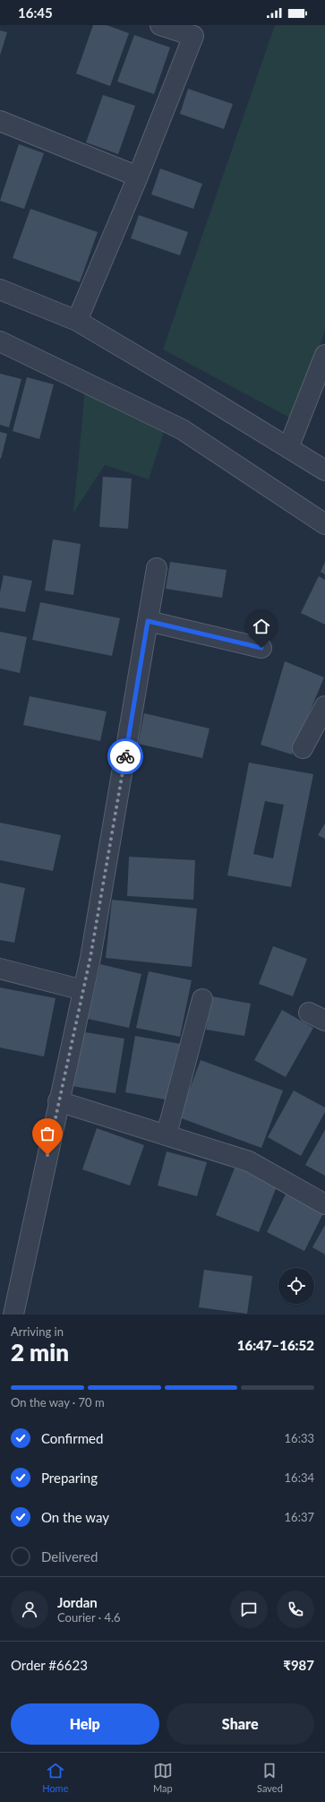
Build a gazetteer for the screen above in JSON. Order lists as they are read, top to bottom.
{
  "page": {
    "status": "16:45",
    "heading": ["2 min", "Arriving in", "16:47–16:52"],
    "panel": [
      "Jordan",
      "Courier · 4.6",
      "Order #6623",
      "₹987"
    ],
    "bar": "On the way · 70 m",
    "list": [
      ["Confirmed", "16:33"],
      ["Preparing", "16:34"],
      ["On the way", "16:37"],
      "Delivered"
    ],
    "buttons": ["Help", "Share"],
    "tabs": ["Home", "Map", "Saved"]
  }
}
